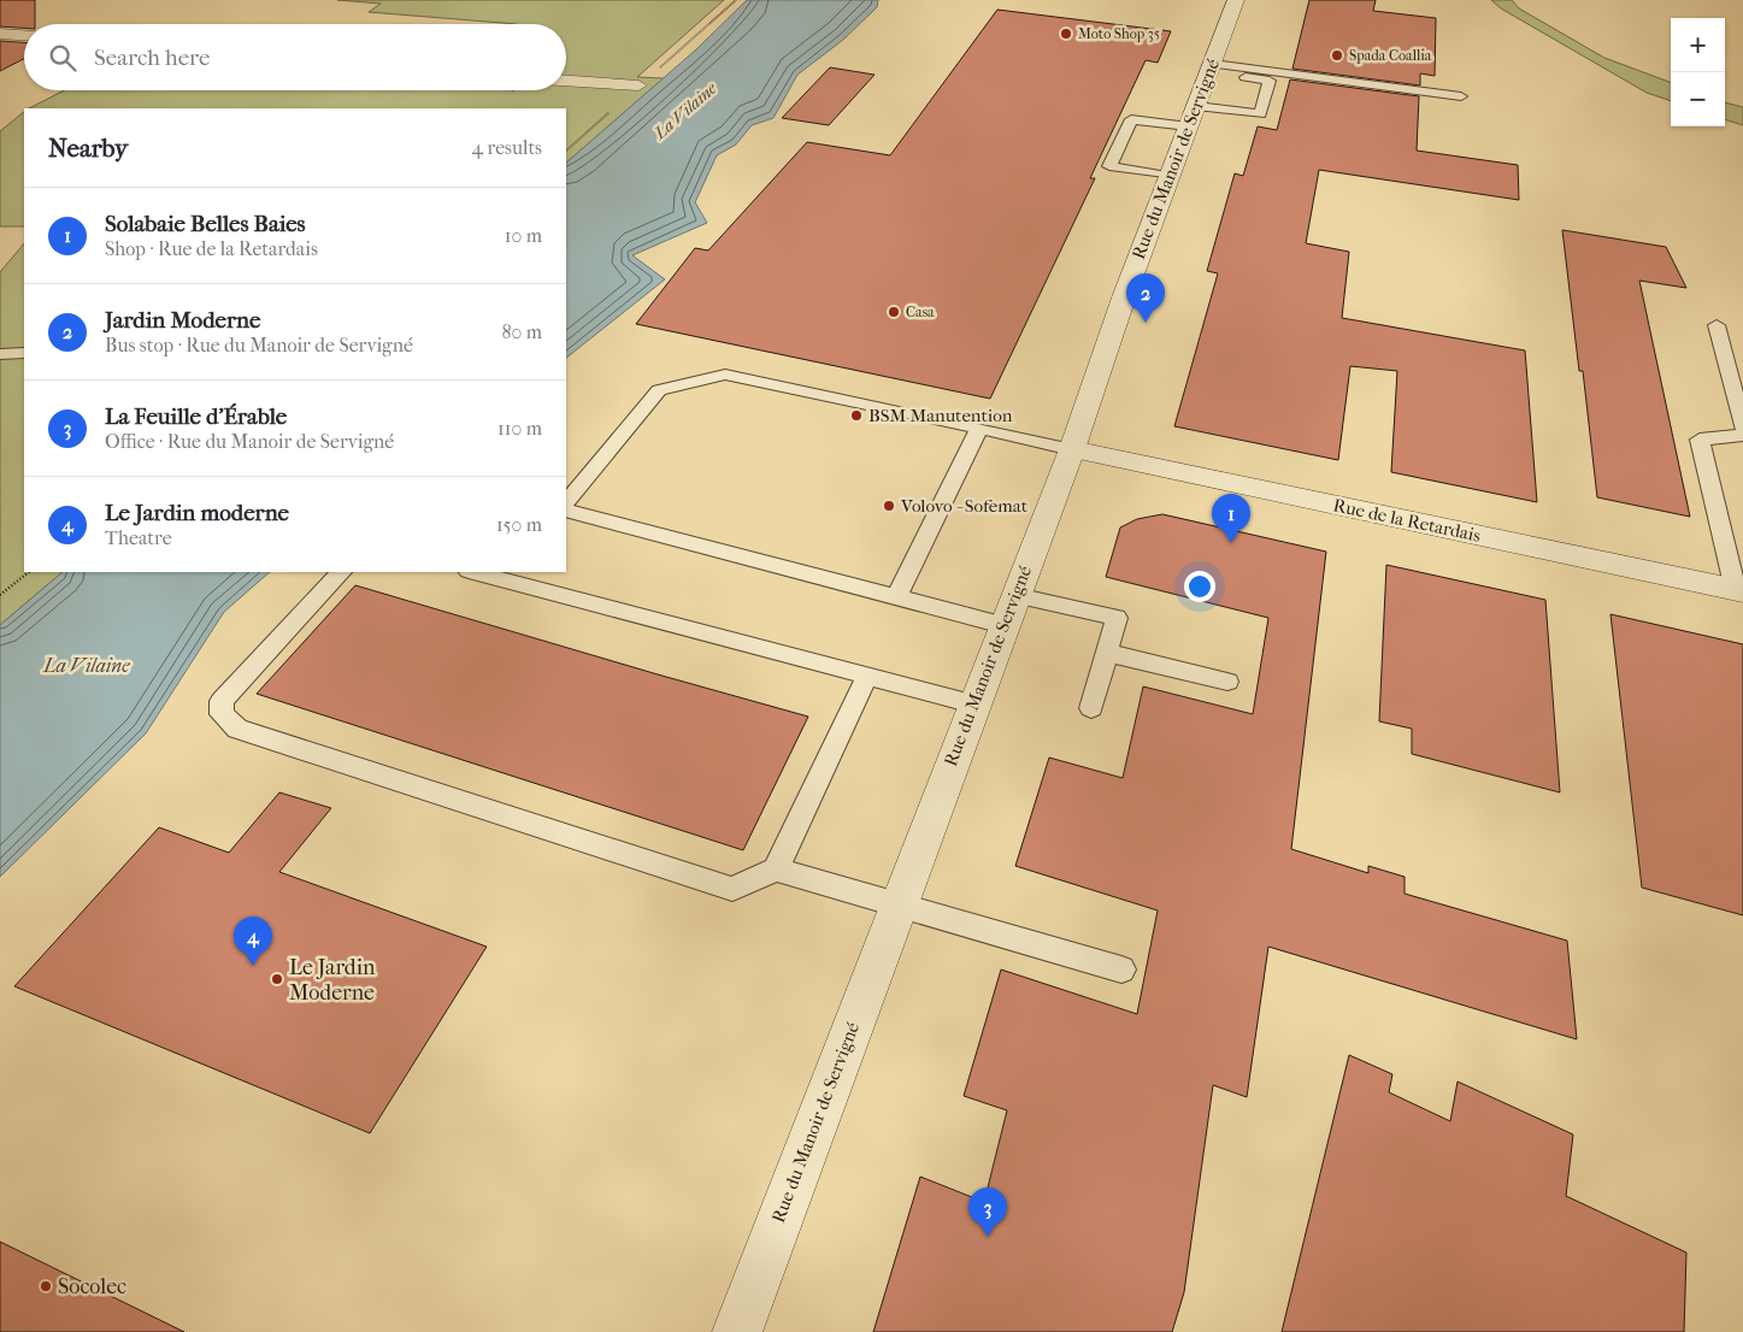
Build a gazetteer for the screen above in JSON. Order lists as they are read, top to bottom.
{
  "streets": {
    "street": ["Rue du Manoir de Servigné", "Rue de la Retardais"]
  },
  "crossings": [
    ["Rue du Manoir de Servigné", "Rue de la Retardais"]
  ],
  "water": ["La Vilaine"],
  "places": [
    "Moto Shop 35",
    "Spada Coallia",
    "Casa",
    "BSM Manutention",
    "Volovo - Sofemat",
    "Le Jardin Moderne",
    "Socolec"
  ],
  "page": {
    "map_buttons": ["+", "−"],
    "search": "Search here",
    "heading": ["Nearby", "4 results"],
    "list": [
      {
        "mark": "1",
        "name": "Solabaie Belles Baies",
        "note": "Shop · Rue de la Retardais",
        "value": "10 m"
      },
      {
        "mark": "2",
        "name": "Jardin Moderne",
        "note": "Bus stop · Rue du Manoir de Servigné",
        "value": "80 m"
      },
      {
        "mark": "3",
        "name": "La Feuille d'Érable",
        "note": "Office · Rue du Manoir de Servigné",
        "value": "110 m"
      },
      {
        "mark": "4",
        "name": "Le Jardin moderne",
        "note": "Theatre",
        "value": "150 m"
      }
    ],
    "pins": [
      "2",
      "1",
      "4",
      "3"
    ]
  }
}
